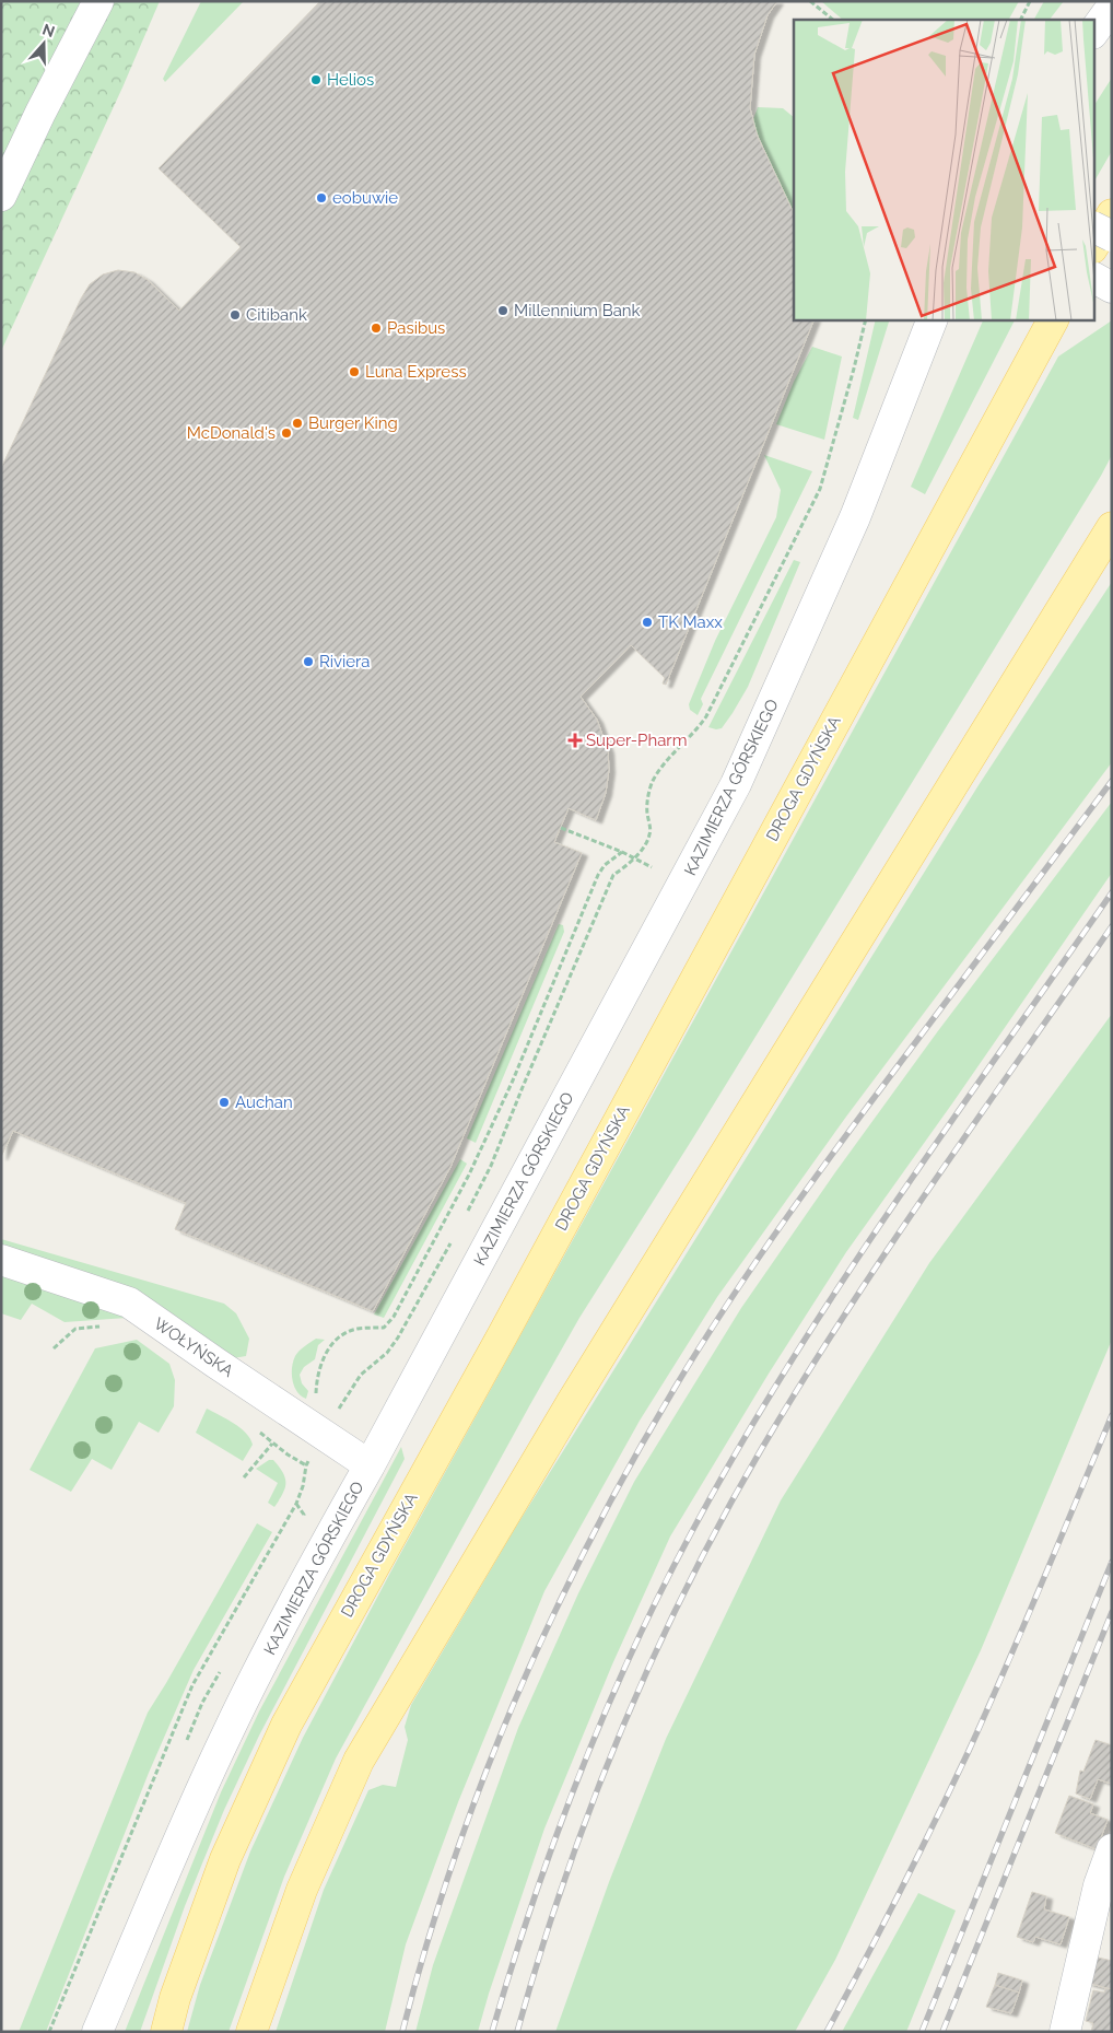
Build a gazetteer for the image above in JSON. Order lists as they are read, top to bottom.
{
  "streets": {
    "main road": ["DROGA GDYŃSKA"],
    "street": ["KAZIMIERZA GÓRSKIEGO", "WOŁYŃSKA"]
  },
  "crossings": [
    ["KAZIMIERZA GÓRSKIEGO", "WOŁYŃSKA"]
  ],
  "places": {
    "other": [
      "Helios",
      "eobuwie",
      "Millennium Bank",
      "Citibank",
      "Pasibus",
      "Luna Express",
      "Burger King",
      "McDonald's",
      "TK Maxx",
      "Riviera",
      "Auchan"
    ],
    "health": ["Super-Pharm"]
  },
  "north": "top"
}
